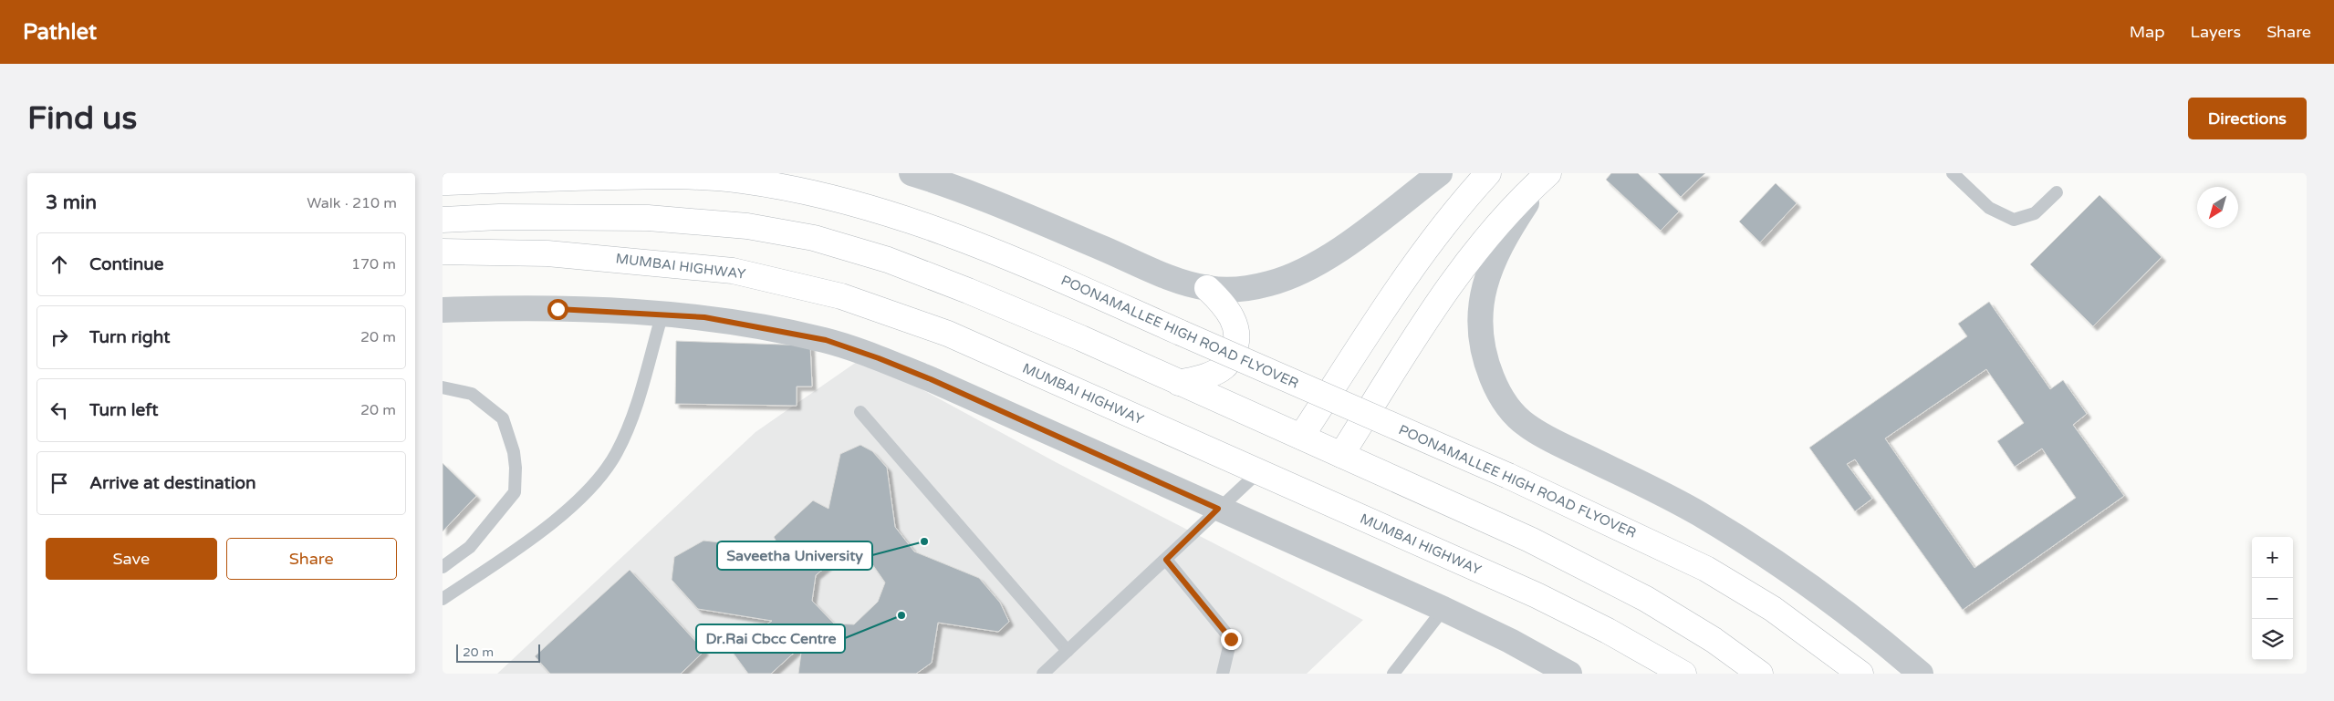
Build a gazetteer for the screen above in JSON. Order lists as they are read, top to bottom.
{
  "streets": {
    "main road": ["MUMBAI HIGHWAY", "POONAMALLEE HIGH ROAD FLYOVER"]
  },
  "places": ["Saveetha University", "Dr.Rai Cbcc Centre"],
  "scale_bar": "20 m",
  "north": "bottom left",
  "page": {
    "header": "Pathlet",
    "nav": ["Map", "Layers", "Share"],
    "buttons": [
      "Directions",
      ["Save", "Share"]
    ],
    "title": "Find us",
    "heading": ["3 min", "Walk · 210 m"],
    "list": [
      ["Continue", "170 m"],
      ["Turn right", "20 m"],
      ["Turn left", "20 m"],
      "Arrive at destination"
    ],
    "map_buttons": ["+", "−"],
    "scale": "20 m"
  }
}
